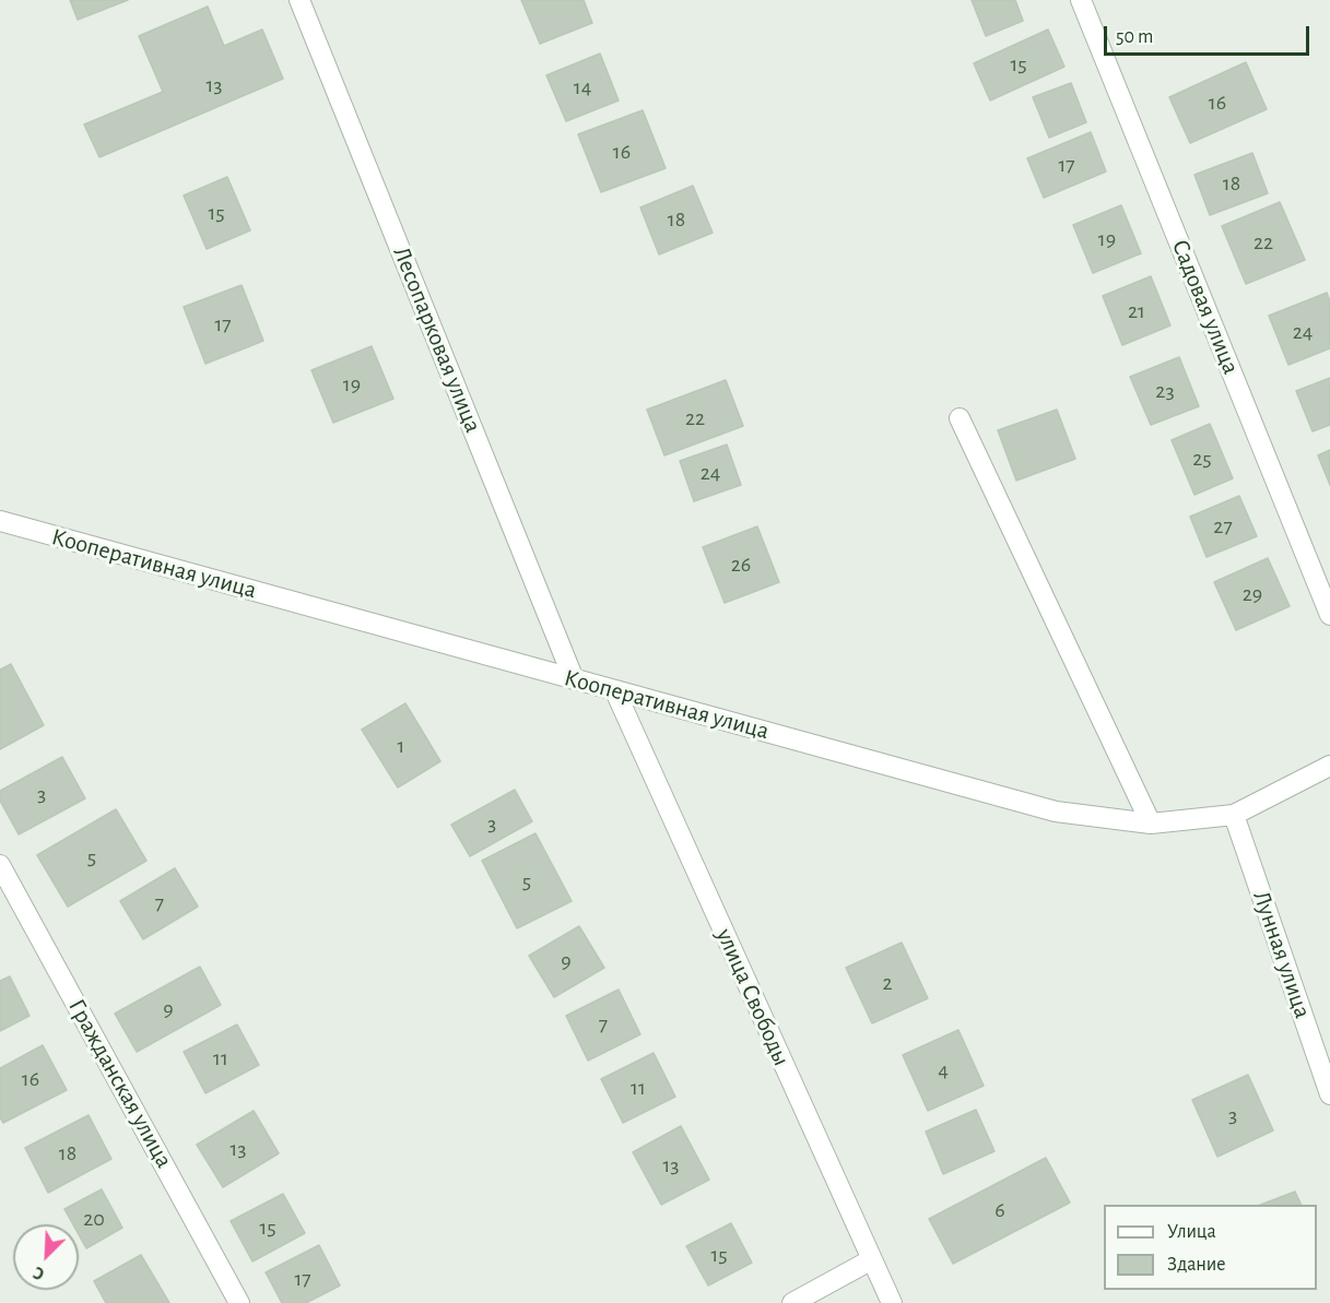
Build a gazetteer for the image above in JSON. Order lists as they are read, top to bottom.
{
  "streets": {
    "street": [
      "Садовая улица",
      "Лесопарковая улица",
      "Кооперативная улица",
      "Лунная улица",
      "улица Свободы",
      "Гражданская улица"
    ]
  },
  "crossings": [
    ["Лесопарковая улица", "Кооперативная улица"],
    ["Кооперативная улица", "Лунная улица"],
    ["Кооперативная улица", "улица Свободы"]
  ],
  "house_numbers": [
    "15",
    "13",
    "14",
    "16",
    "16",
    "17",
    "18",
    "15",
    "18",
    "19",
    "22",
    "21",
    "17",
    "24",
    "19",
    "23",
    "22",
    "25",
    "24",
    "27",
    "26",
    "29",
    "1",
    "3",
    "3",
    "5",
    "5",
    "7",
    "9",
    "2",
    "9",
    "7",
    "11",
    "4",
    "16",
    "11",
    "3",
    "13",
    "18",
    "13",
    "6",
    "20",
    "15",
    "15",
    "17"
  ],
  "legend": ["Улица", "Здание"],
  "scale_bar": "50 m",
  "north": "bottom left"
}
